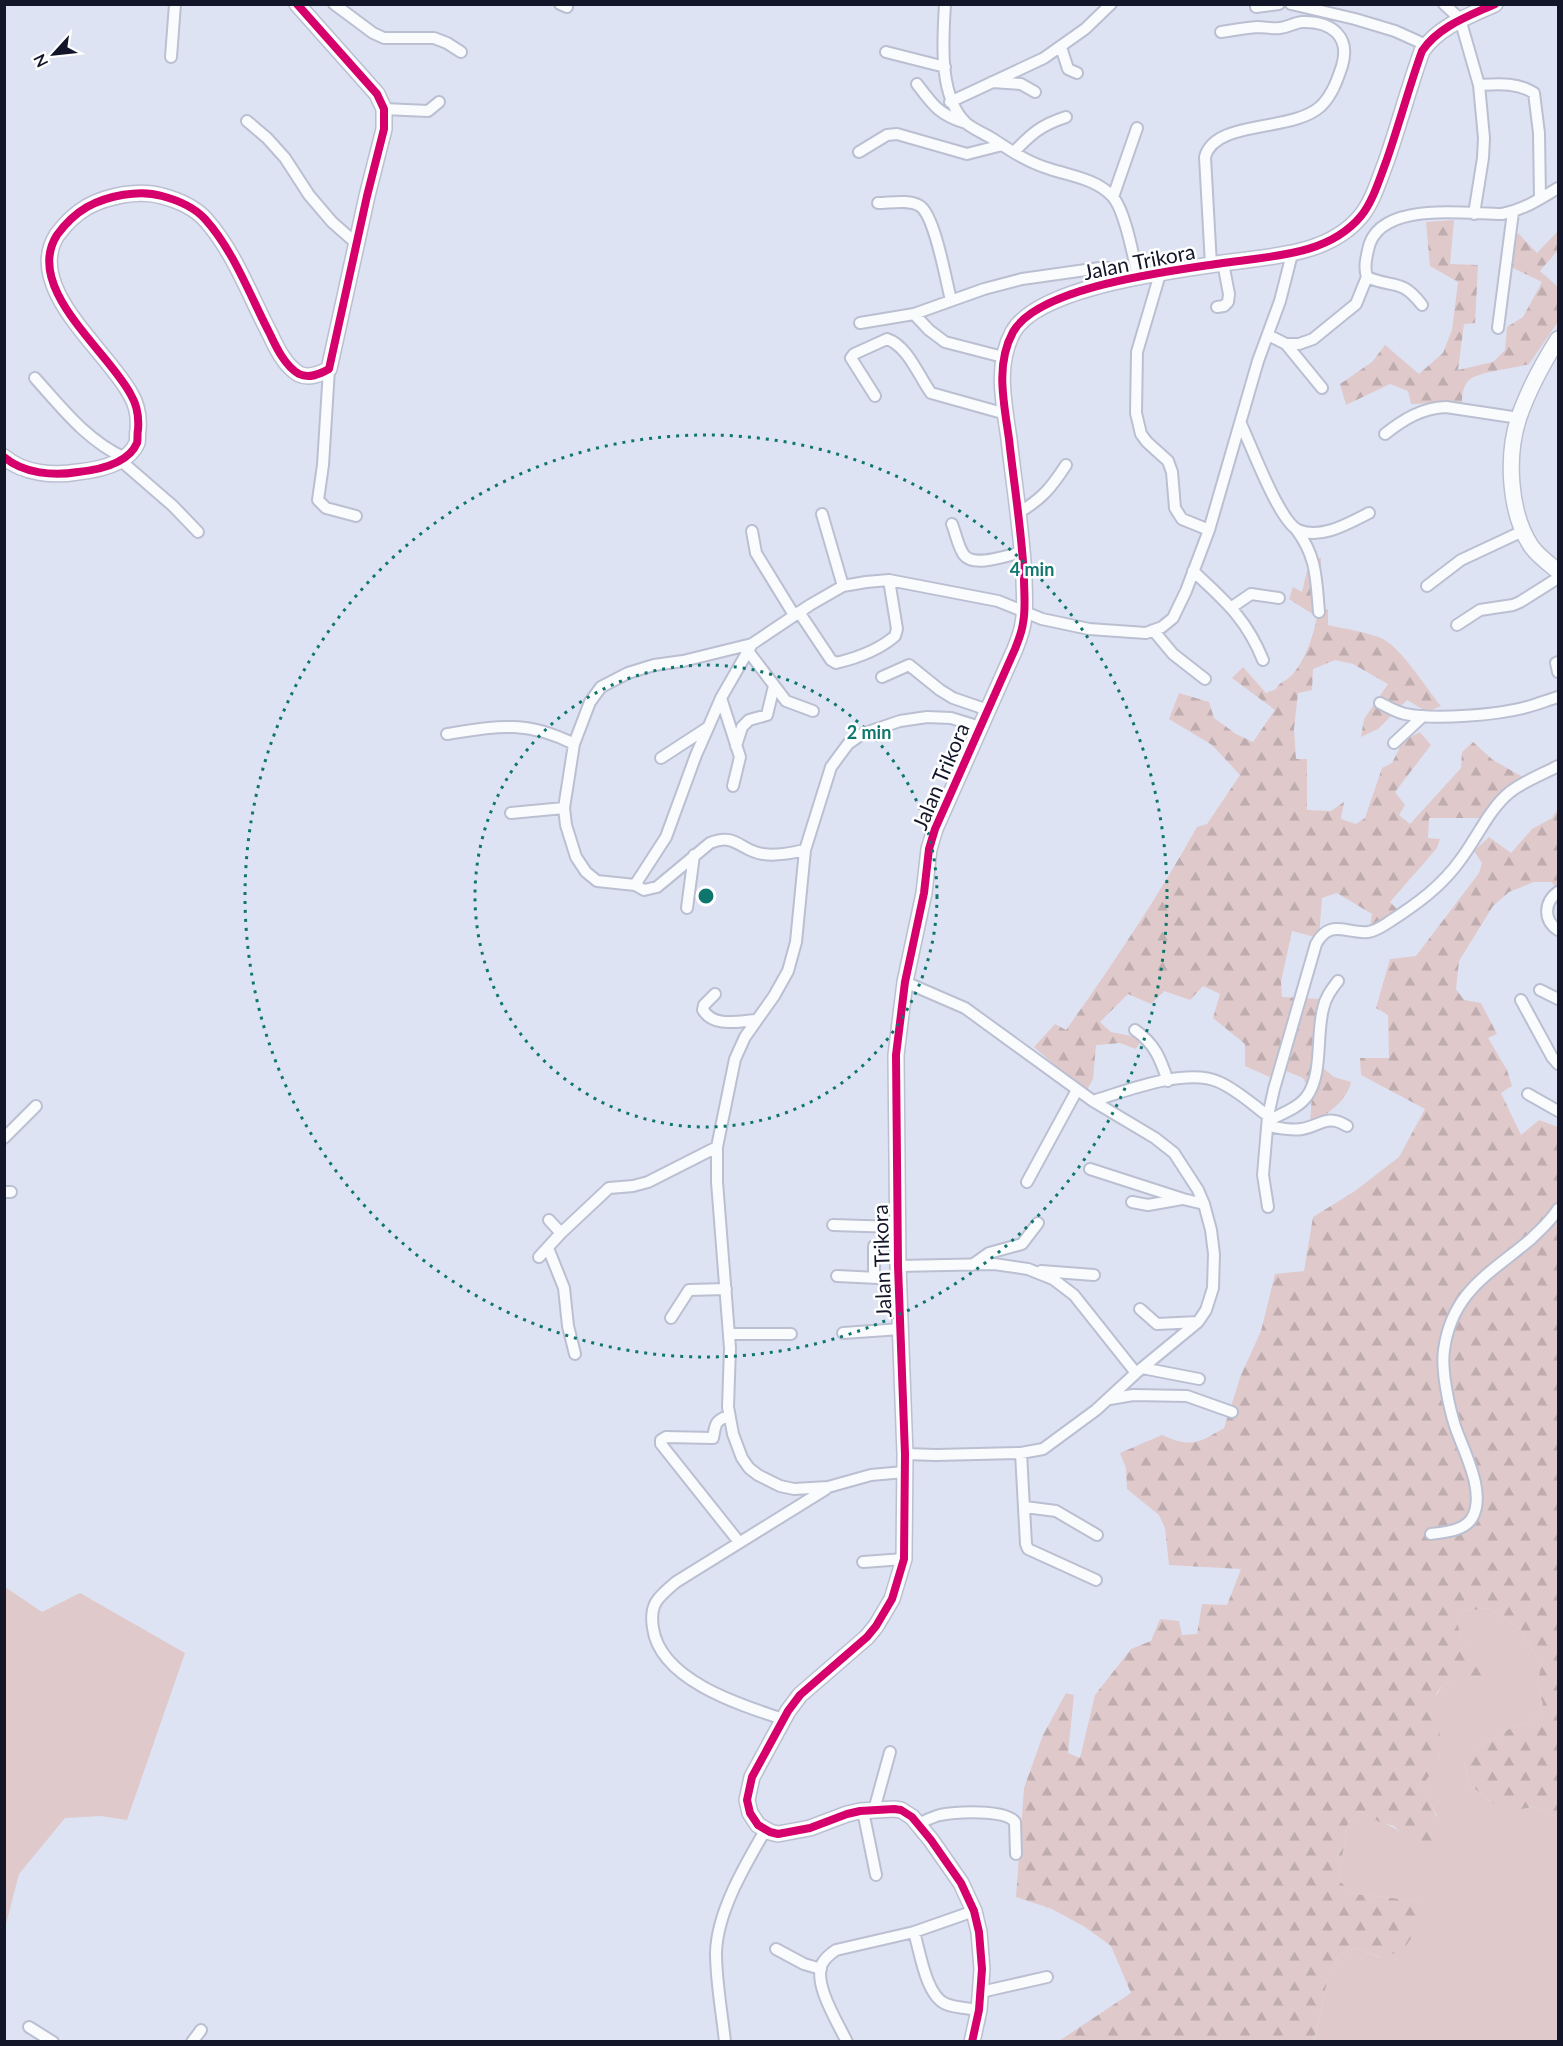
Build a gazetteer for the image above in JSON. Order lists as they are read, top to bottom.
{
  "streets": {
    "street": ["Jalan Trikora"]
  },
  "north": "bottom left",
  "rings": ["4 min", "2 min"]
}
